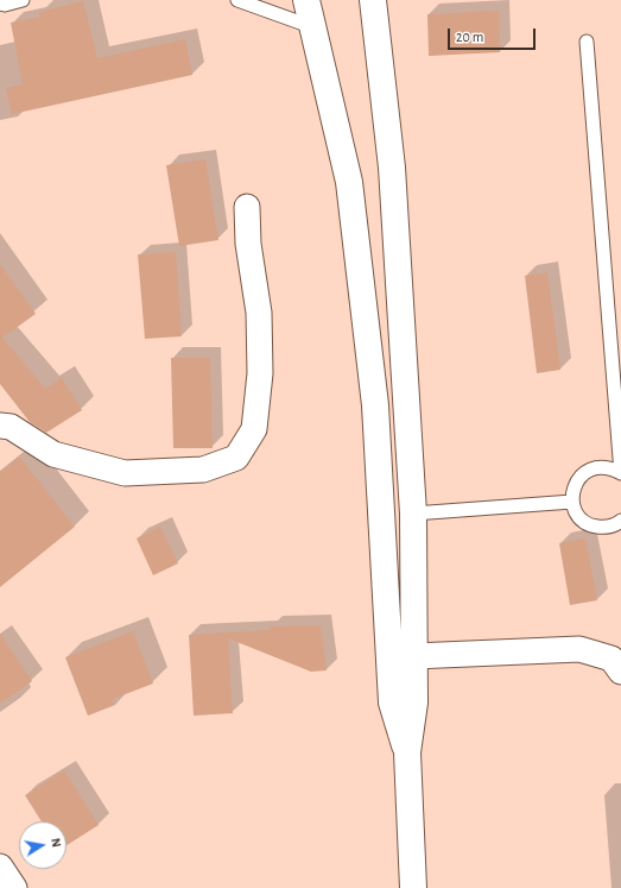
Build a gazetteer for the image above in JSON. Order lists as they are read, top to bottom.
{
  "scale_bar": "20 m",
  "north": "right"
}
